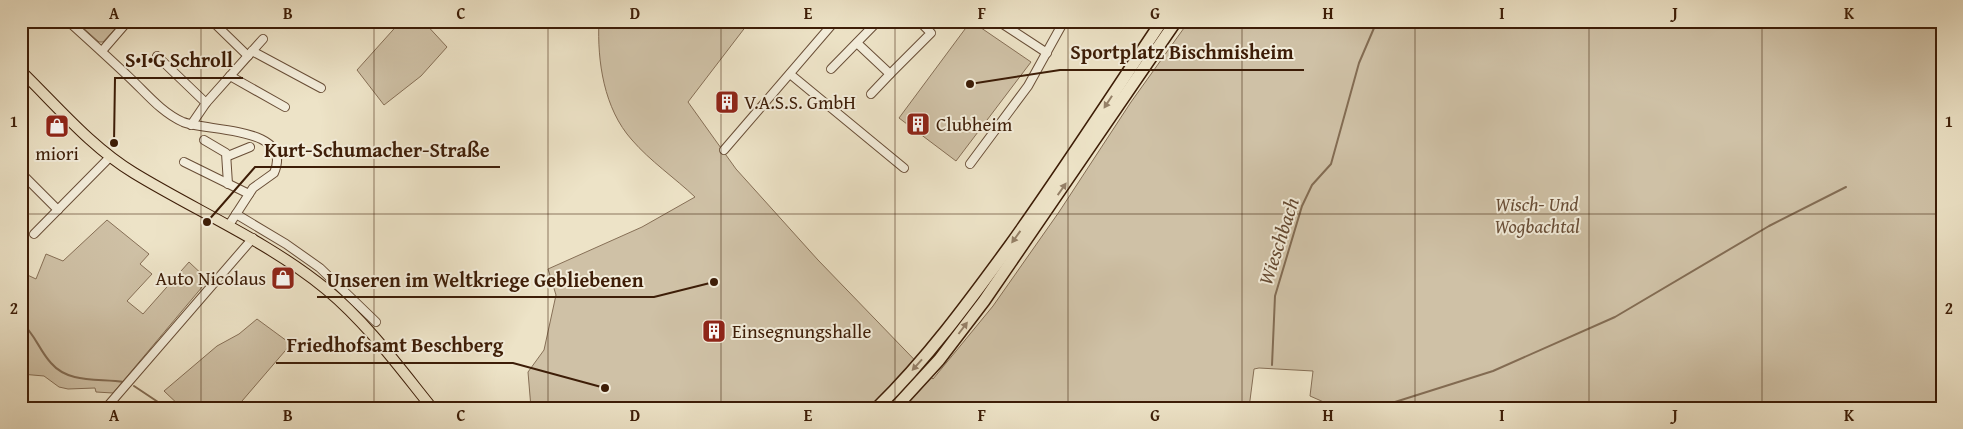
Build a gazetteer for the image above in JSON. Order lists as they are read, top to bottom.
{
  "water": ["Wieschbach"],
  "parks": ["Wisch- Und Wogbachtal"],
  "places": {
    "other": [
      "Sportplatz Bischmisheim",
      "S•I•G Schroll",
      "Kurt-Schumacher-Straße",
      "Unseren im Weltkriege Gebliebenen",
      "Friedhofsamt Beschberg"
    ],
    "building": ["V.A.S.S. GmbH", "Clubheim", "Einsegnungshalle"],
    "shop": ["miori", "Auto Nicolaus"]
  },
  "grid": {
    "columns": [
      "A",
      "B",
      "C",
      "D",
      "E",
      "F",
      "G",
      "H",
      "I",
      "J",
      "K"
    ],
    "rows": ["1", "2"]
  }
}
